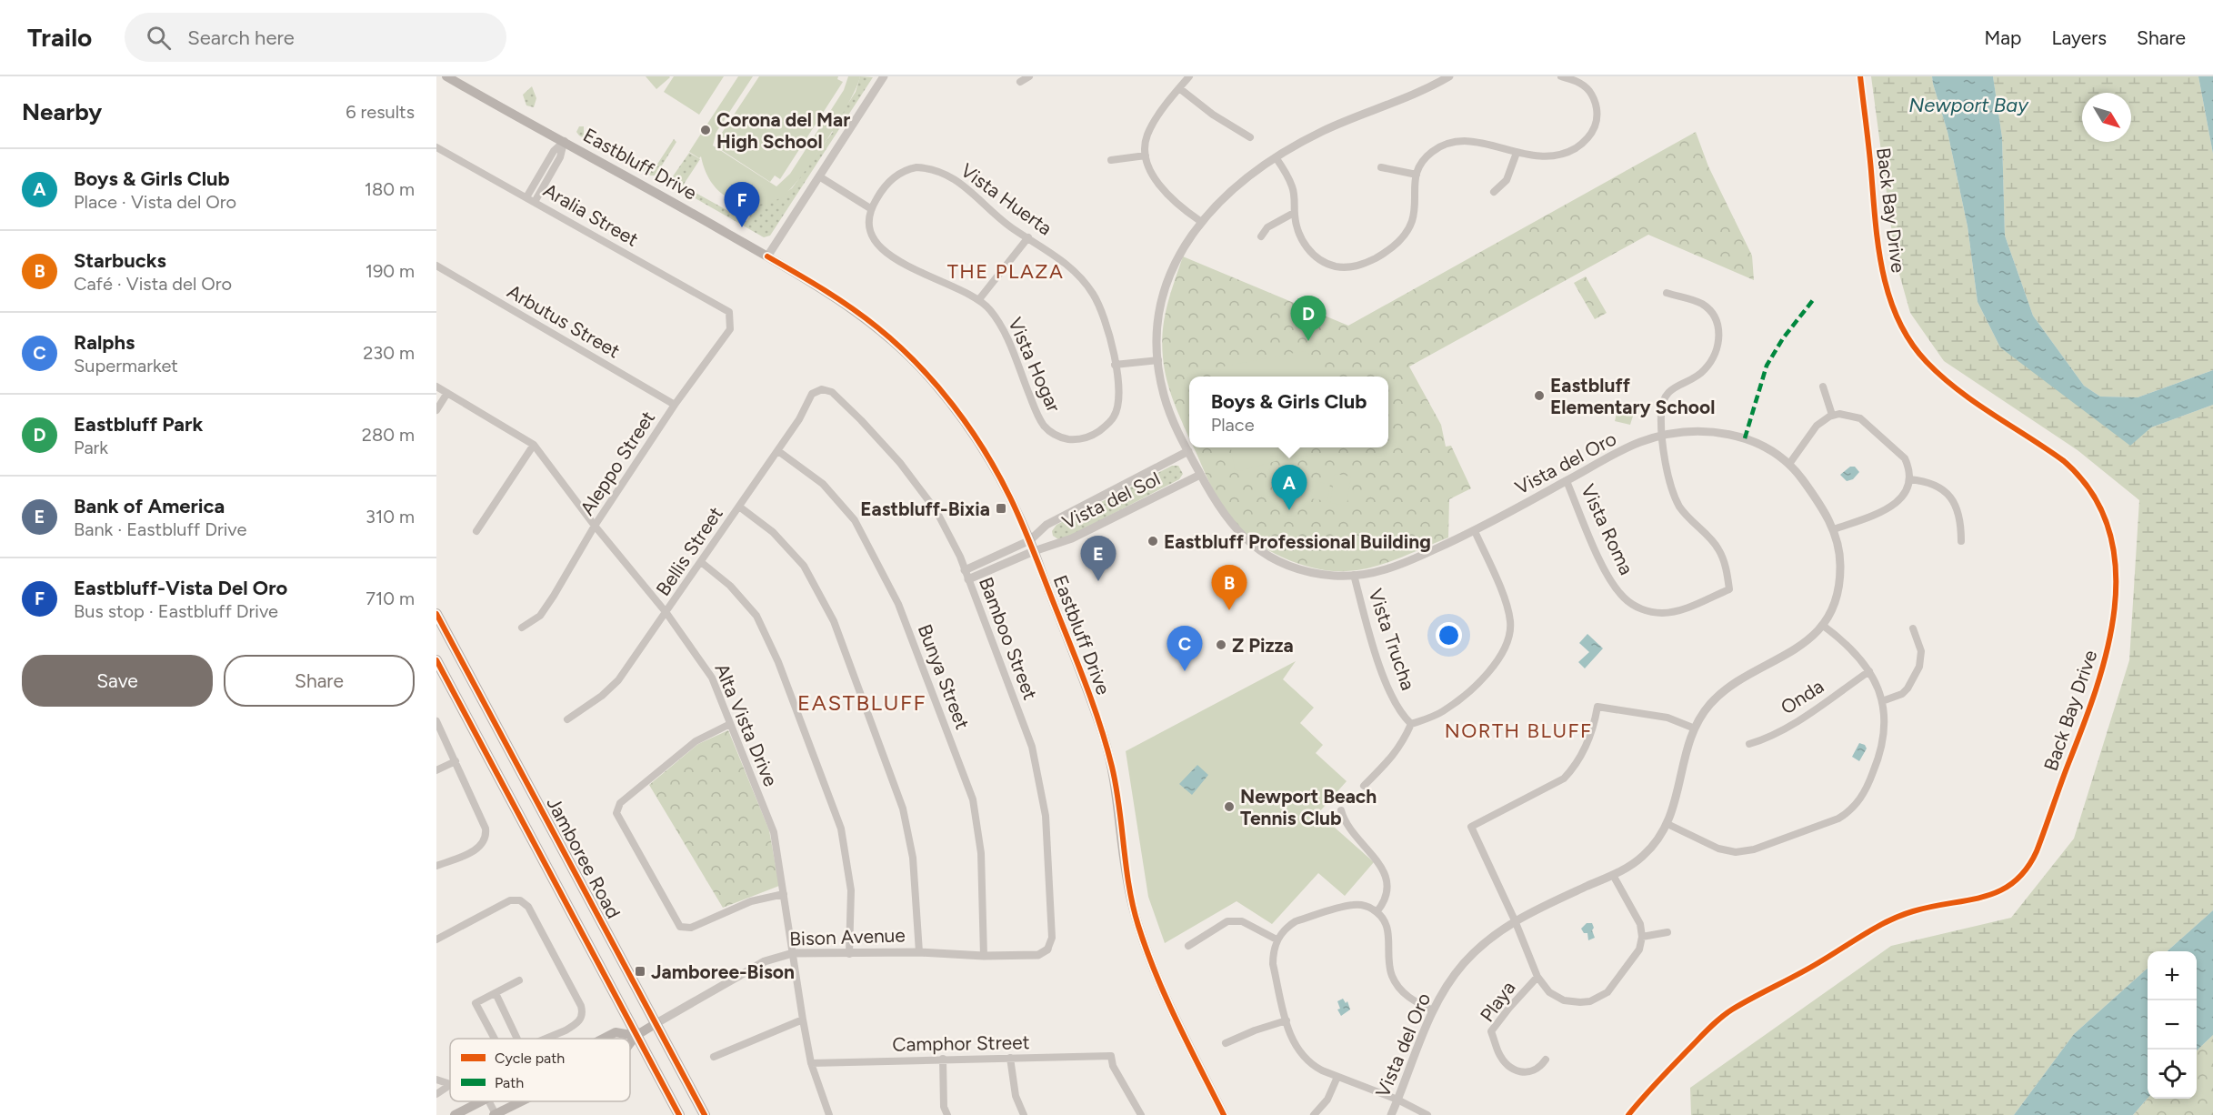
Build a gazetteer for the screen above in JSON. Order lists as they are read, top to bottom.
{
  "streets": {
    "main road": ["Eastbluff Drive", "Jamboree Road", "Bison Avenue"],
    "street": [
      "Vista Huerta",
      "Back Bay Drive",
      "Aralia Street",
      "Arbutus Street",
      "Vista Hogar",
      "Aleppo Street",
      "Vista del Oro",
      "Vista del Sol",
      "Vista Roma",
      "Bellis Street",
      "Bamboo Street",
      "Vista Trucha",
      "Bunya Street",
      "Onda",
      "Alta Vista Drive",
      "Playa",
      "Camphor Street"
    ]
  },
  "crossings": [
    ["Eastbluff Drive", "Vista del Sol"],
    ["Vista Huerta", "Vista Hogar"],
    ["Aralia Street", "Aleppo Street"],
    ["Arbutus Street", "Aleppo Street"],
    ["Aleppo Street", "Alta Vista Drive"],
    ["Vista del Oro", "Vista del Sol"],
    ["Vista del Oro", "Vista Roma"],
    ["Vista del Oro", "Vista Trucha"],
    ["Vista del Oro", "Playa"],
    ["Vista del Sol", "Bamboo Street"],
    ["Bellis Street", "Bamboo Street"],
    ["Bellis Street", "Bunya Street"],
    ["Bellis Street", "Alta Vista Drive"],
    ["Bamboo Street", "Bison Avenue"],
    ["Bunya Street", "Bison Avenue"],
    ["Alta Vista Drive", "Bison Avenue"],
    ["Alta Vista Drive", "Camphor Street"],
    ["Jamboree Road", "Bison Avenue"]
  ],
  "districts": ["THE PLAZA", "EASTBLUFF", "NORTH BLUFF"],
  "water": ["Newport Bay"],
  "places": {
    "other": [
      "Corona del Mar High School",
      "Eastbluff Elementary School",
      "Eastbluff Professional Building",
      "Z Pizza",
      "Newport Beach Tennis Club"
    ],
    "transit": ["Eastbluff-Bixia", "Jamboree-Bison"]
  },
  "legend": ["Cycle path", "Path"],
  "north": "bottom right",
  "page": {
    "header": "Trailo",
    "search": "Search here",
    "nav": ["Map", "Layers", "Share"],
    "heading": ["Nearby", "6 results"],
    "list": [
      {
        "mark": "A",
        "name": "Boys & Girls Club",
        "note": "Place · Vista del Oro",
        "value": "180 m"
      },
      {
        "mark": "B",
        "name": "Starbucks",
        "note": "Café · Vista del Oro",
        "value": "190 m"
      },
      {
        "mark": "C",
        "name": "Ralphs",
        "note": "Supermarket",
        "value": "230 m"
      },
      {
        "mark": "D",
        "name": "Eastbluff Park",
        "note": "Park",
        "value": "280 m"
      },
      {
        "mark": "E",
        "name": "Bank of America",
        "note": "Bank · Eastbluff Drive",
        "value": "310 m"
      },
      {
        "mark": "F",
        "name": "Eastbluff-Vista Del Oro",
        "note": "Bus stop · Eastbluff Drive",
        "value": "710 m"
      }
    ],
    "pins": [
      "F",
      "D",
      "A",
      "E",
      "B",
      "C"
    ],
    "popup": ["Boys & Girls Club", "Place"],
    "buttons": ["Save", "Share"],
    "map_buttons": ["+", "−"]
  }
}
